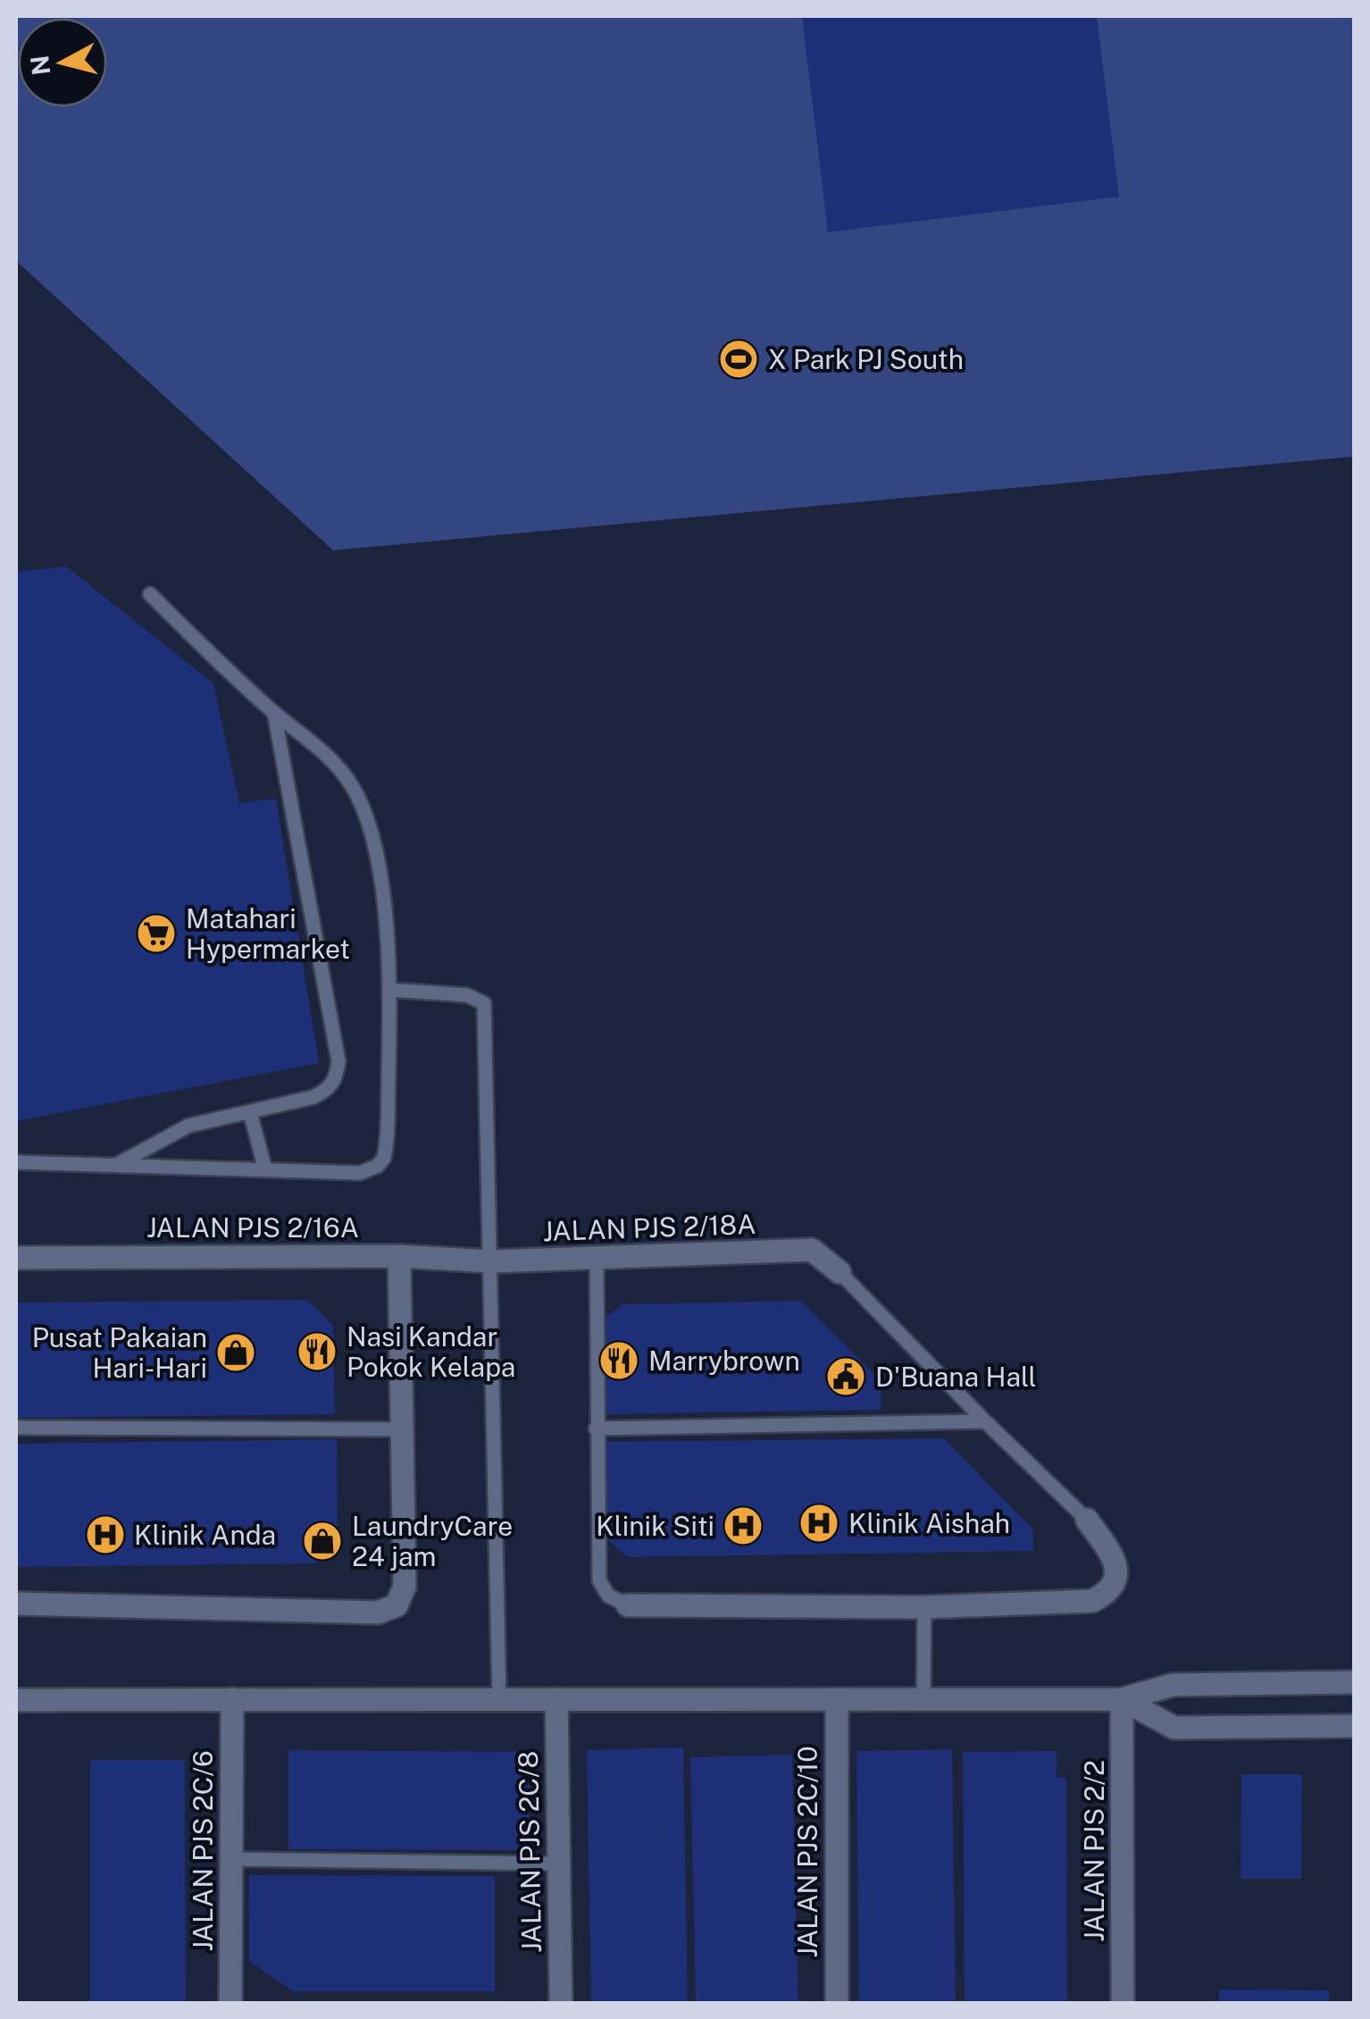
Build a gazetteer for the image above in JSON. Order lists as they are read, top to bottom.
{
  "streets": {
    "street": [
      "JALAN PJS 2/16A",
      "JALAN PJS 2/18A",
      "JALAN PJS 2C/6",
      "JALAN PJS 2/2",
      "JALAN PJS 2C/8",
      "JALAN PJS 2C/10"
    ]
  },
  "crossings": [
    ["JALAN PJS 2/16A", "JALAN PJS 2/18A"]
  ],
  "places": {
    "sports": ["X Park PJ South"],
    "supermarket": ["Matahari Hypermarket"],
    "restaurant": ["Nasi Kandar Pokok Kelapa", "Marrybrown"],
    "shop": ["Pusat Pakaian Hari-Hari", "LaundryCare 24 jam"],
    "public building": ["D'Buana Hall"],
    "hospital": ["Klinik Aishah", "Klinik Siti", "Klinik Anda"]
  },
  "north": "left"
}
